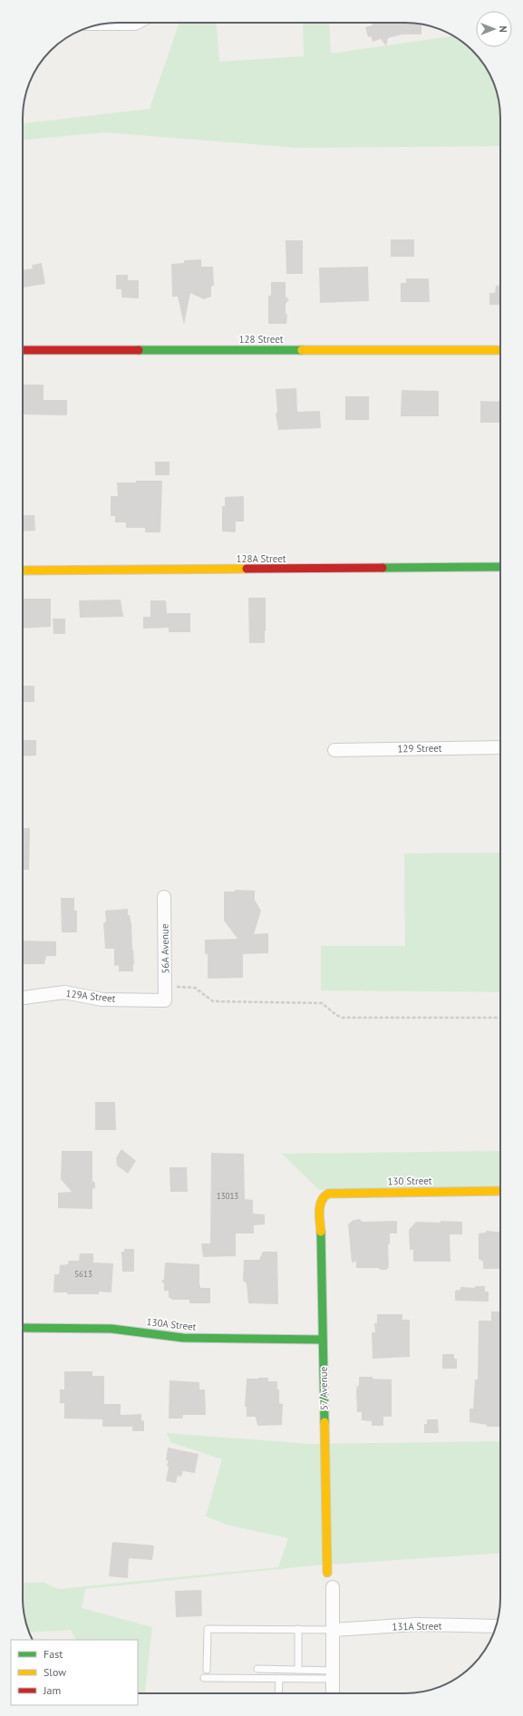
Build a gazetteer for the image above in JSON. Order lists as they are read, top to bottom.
{
  "streets": {
    "street": [
      "128 Street",
      "128A Street",
      "129 Street",
      "56A Avenue",
      "129A Street",
      "130 Street",
      "130A Street",
      "57 Avenue",
      "131A Street"
    ]
  },
  "crossings": [
    ["56A Avenue", "129A Street"],
    ["130 Street", "57 Avenue"],
    ["130A Street", "57 Avenue"]
  ],
  "house_numbers": ["13013", "5613"],
  "legend": ["Fast", "Slow", "Jam"],
  "north": "right"
}
